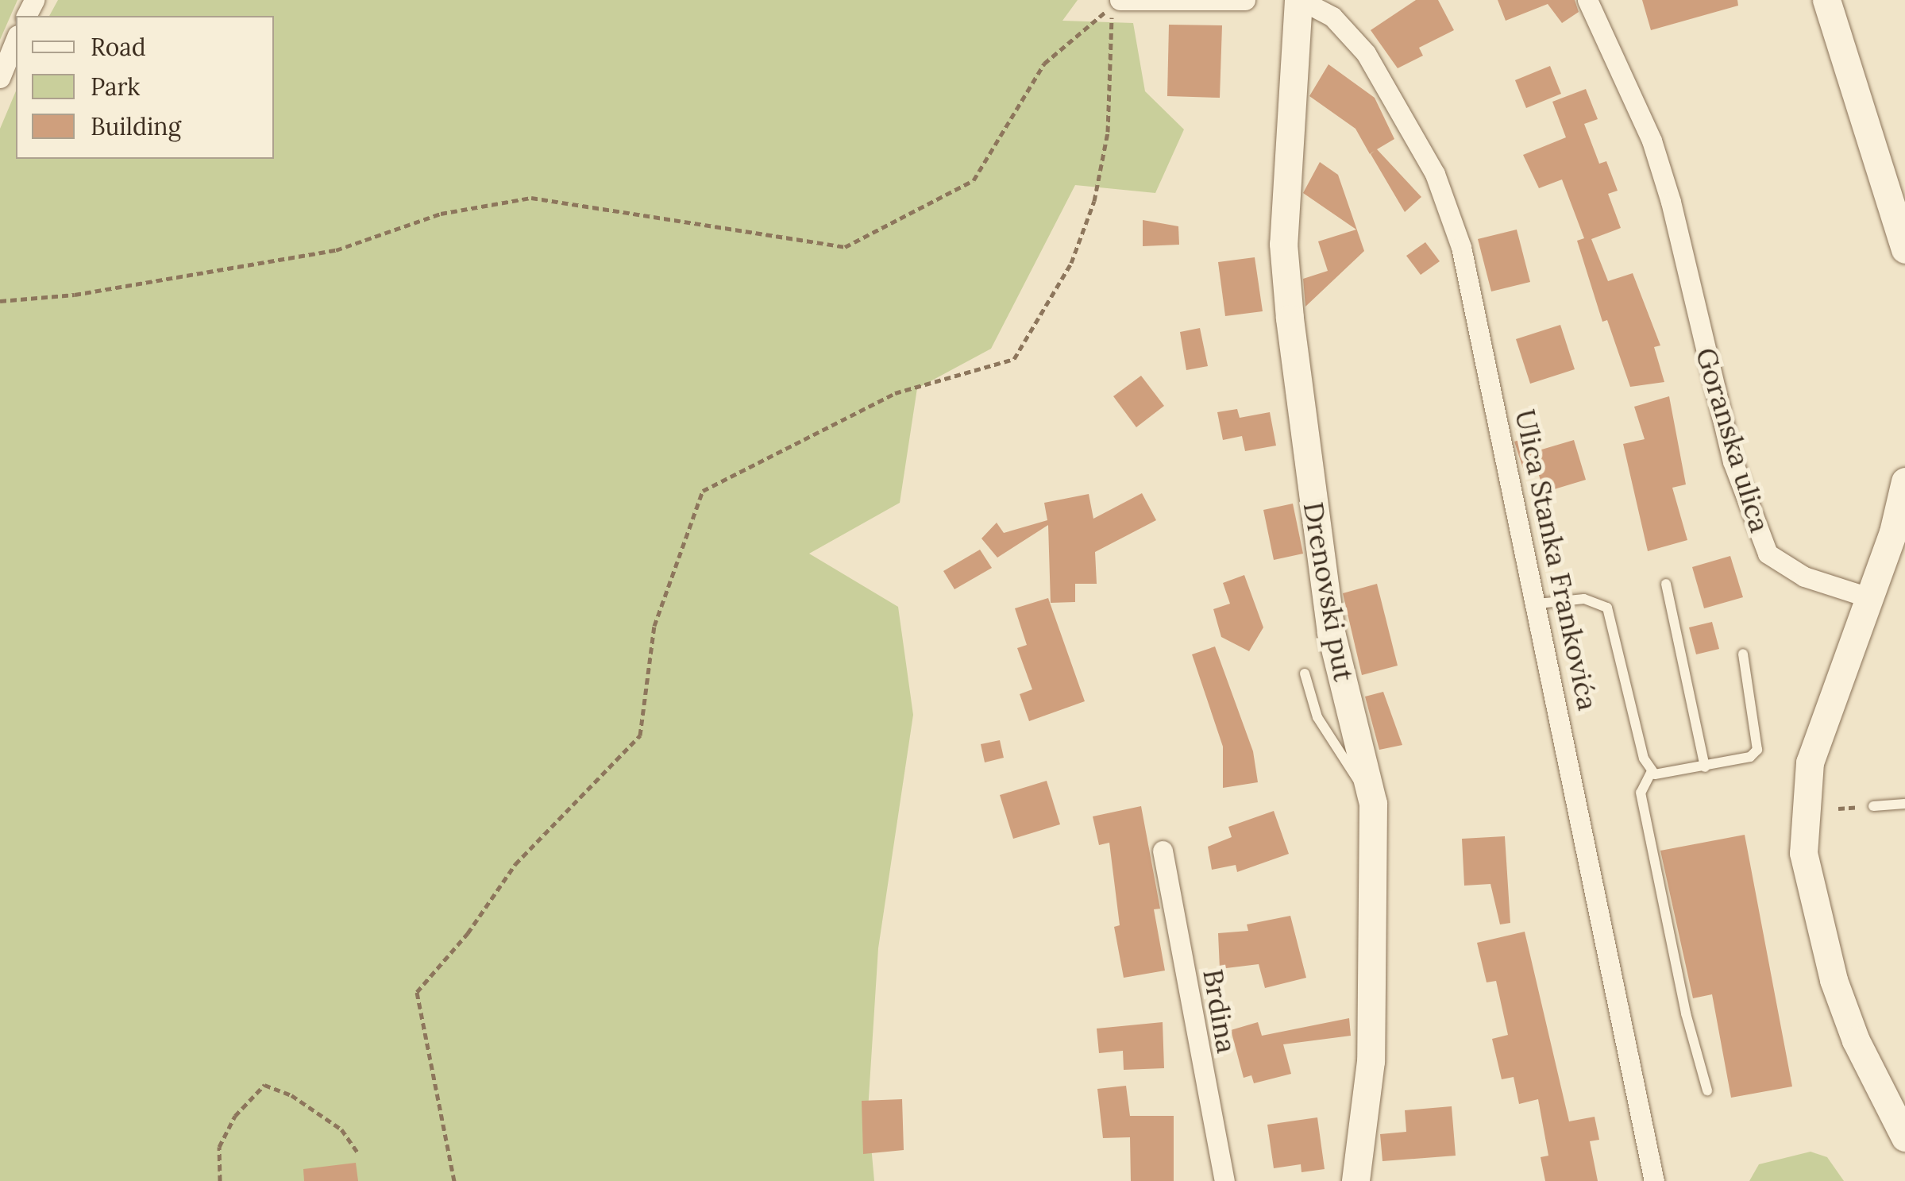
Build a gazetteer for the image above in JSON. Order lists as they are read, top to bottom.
{
  "streets": {
    "main road": ["Drenovski put"],
    "street": ["Goranska ulica", "Ulica Stanka Frankovića", "Brdina"]
  },
  "crossings": [
    ["Ulica Stanka Frankovića", "Drenovski put"]
  ],
  "legend": ["Road", "Park", "Building"]
}
